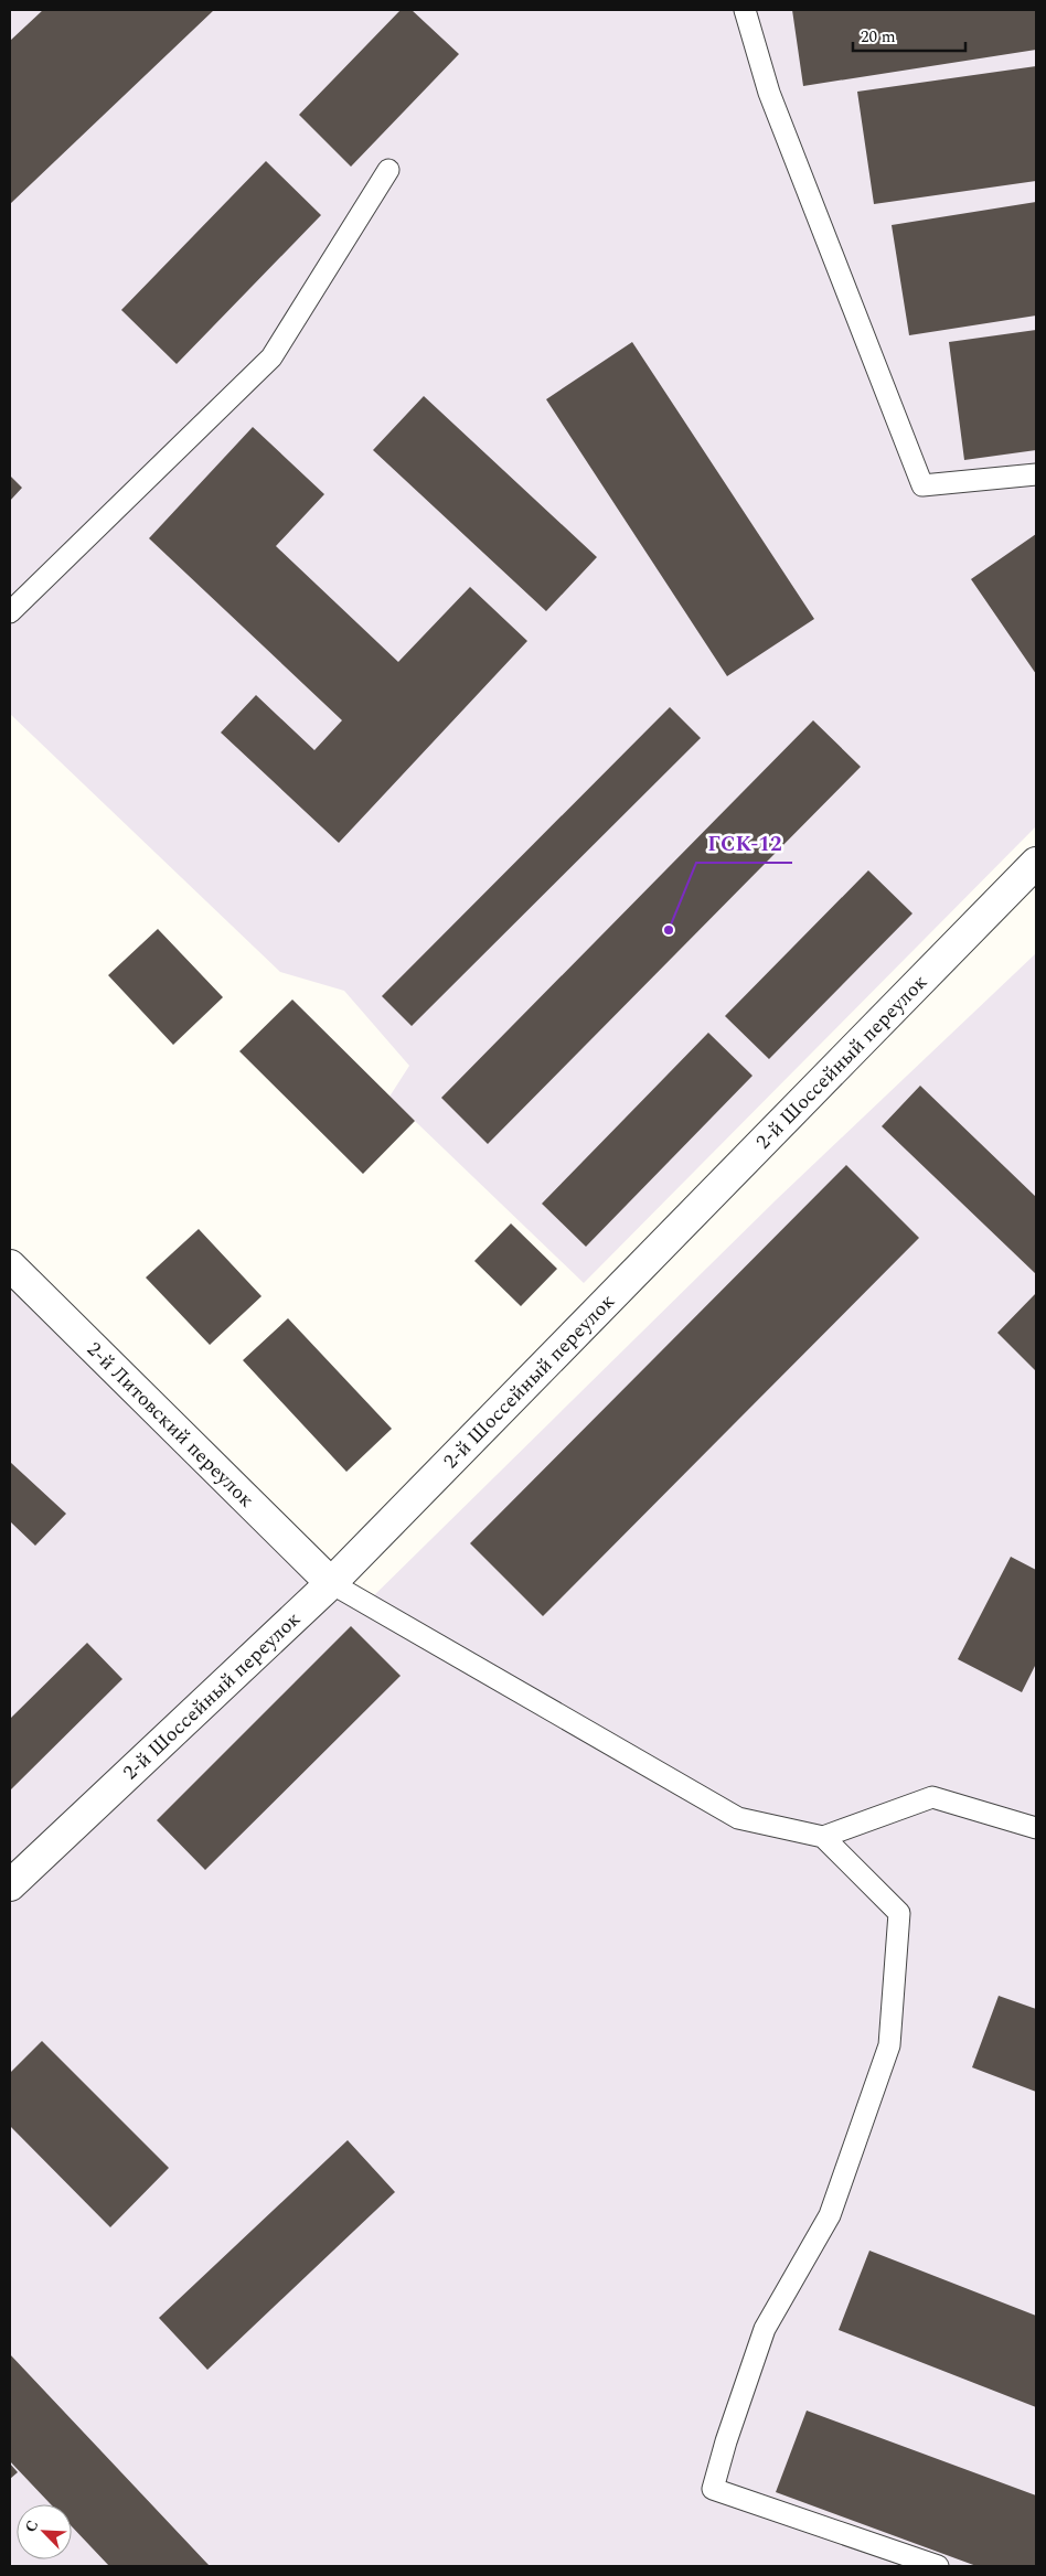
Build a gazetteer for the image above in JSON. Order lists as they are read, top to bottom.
{
  "streets": {
    "street": ["2-й Шоссейный переулок", "2-й Литовский переулок"]
  },
  "crossings": [
    ["2-й Шоссейный переулок", "2-й Литовский переулок"]
  ],
  "places": ["ГСК-12"],
  "scale_bar": "20 m",
  "north": "top left"
}
